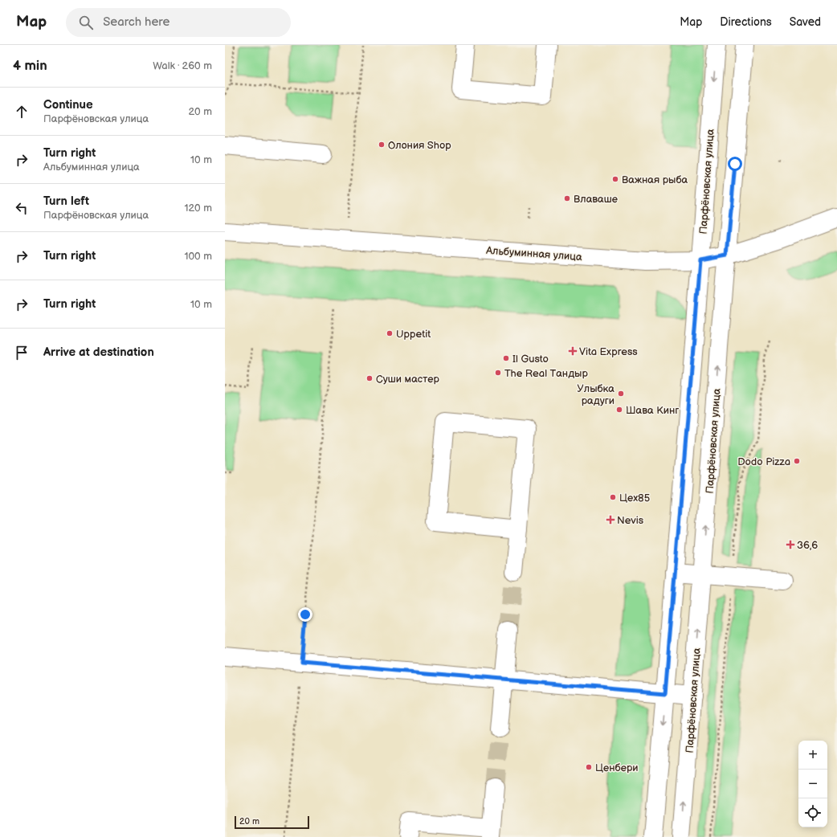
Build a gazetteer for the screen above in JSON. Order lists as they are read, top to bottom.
{
  "streets": {
    "street": ["Парфёновская улица", "Альбуминная улица"]
  },
  "crossings": [
    ["Парфёновская улица", "Альбуминная улица"]
  ],
  "places": {
    "other": [
      "Олония Shop",
      "Важная рыба",
      "Влаваше",
      "Uppetit",
      "Il Gusto",
      "The Real Тандыр",
      "Суши мастер",
      "Улыбка радуги",
      "Шава Кинг",
      "Dodo Pizza",
      "Цех85",
      "Ценбери"
    ],
    "health": ["Vita Express", "Nevis", "36,6"]
  },
  "scale_bar": "20 m",
  "page": {
    "header": "Map",
    "search": "Search here",
    "nav": ["Map", "Directions", "Saved"],
    "heading": ["4 min", "Walk · 260 m"],
    "list": [
      ["Continue", "Парфёновская улица", "20 m"],
      ["Turn right", "Альбуминная улица", "10 m"],
      ["Turn left", "Парфёновская улица", "120 m"],
      ["Turn right", "100 m"],
      ["Turn right", "10 m"],
      "Arrive at destination"
    ],
    "map_buttons": ["+", "−"],
    "scale": "20 m"
  }
}
